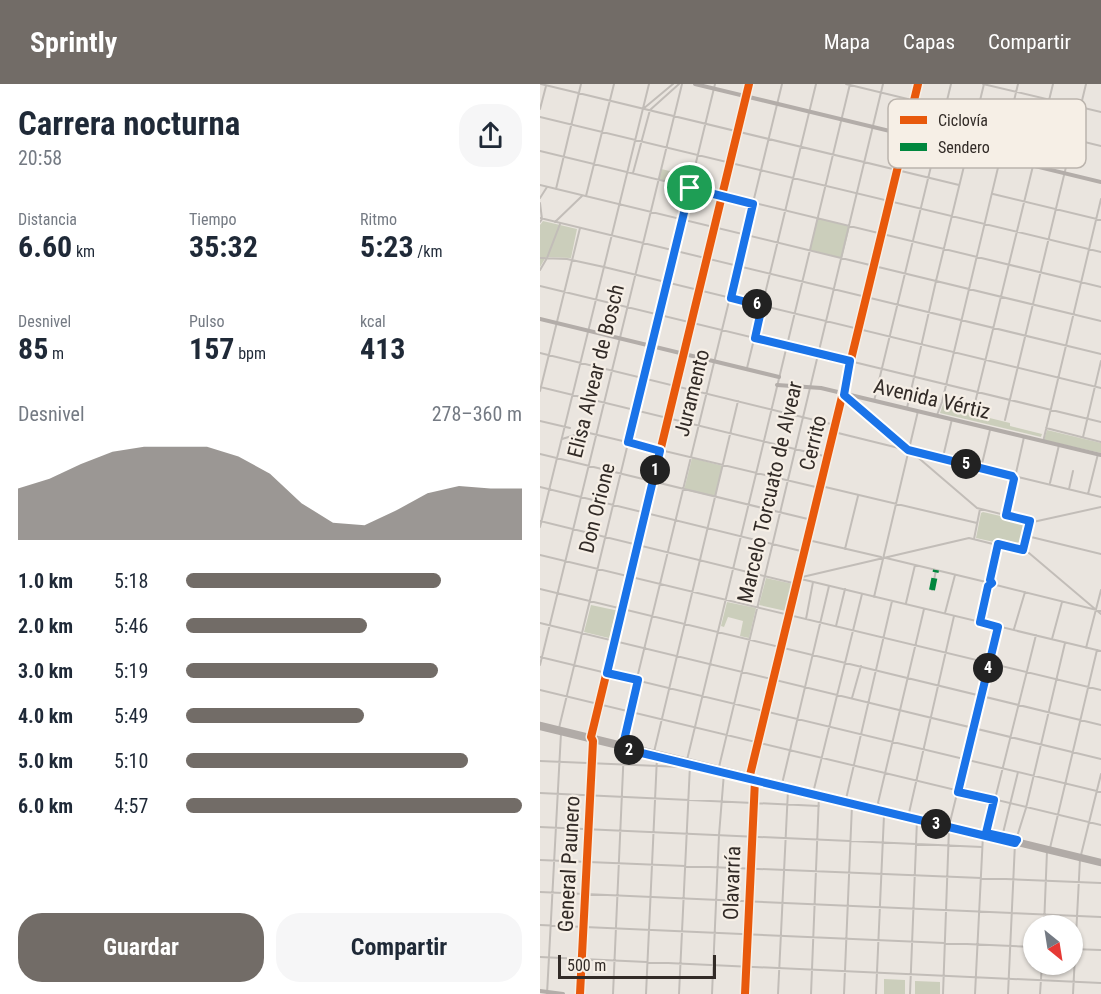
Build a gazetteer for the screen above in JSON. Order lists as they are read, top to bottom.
{
  "streets": {
    "street": [
      "Elisa Alvear de Bosch",
      "Juramento",
      "Avenida Vértiz",
      "Cerrito",
      "Marcelo Torcuato de Alvear",
      "Don Orione",
      "General Paunero",
      "Olavarría"
    ]
  },
  "crossings": [
    ["Avenida Vértiz", "Cerrito"],
    ["Avenida Vértiz", "Marcelo Torcuato de Alvear"]
  ],
  "legend": ["Ciclovía", "Sendero"],
  "scale_bar": "500 m",
  "north": "bottom right",
  "page": {
    "header": "Sprintly",
    "nav": ["Mapa", "Capas", "Compartir"],
    "heading": ["Carrera nocturna", "20:58"],
    "stats": [
      ["Distancia", "6.60 km"],
      ["Tiempo", "35:32"],
      ["Ritmo", "5:23 /km"],
      ["Desnivel", "85 m"],
      ["Pulso", "157 bpm"],
      ["kcal", "413"]
    ],
    "pins": [
      "6",
      "5",
      "1",
      "4",
      "2",
      "3"
    ],
    "chart": ["Desnivel", "278–360 m"],
    "list": [
      {
        "name": "1.0 km",
        "note": "5:18"
      },
      {
        "name": "2.0 km",
        "note": "5:46"
      },
      {
        "name": "3.0 km",
        "note": "5:19"
      },
      {
        "name": "4.0 km",
        "note": "5:49"
      },
      {
        "name": "5.0 km",
        "note": "5:10"
      },
      {
        "name": "6.0 km",
        "note": "4:57"
      }
    ],
    "buttons": ["Guardar", "Compartir"],
    "scale": "500 m"
  }
}
